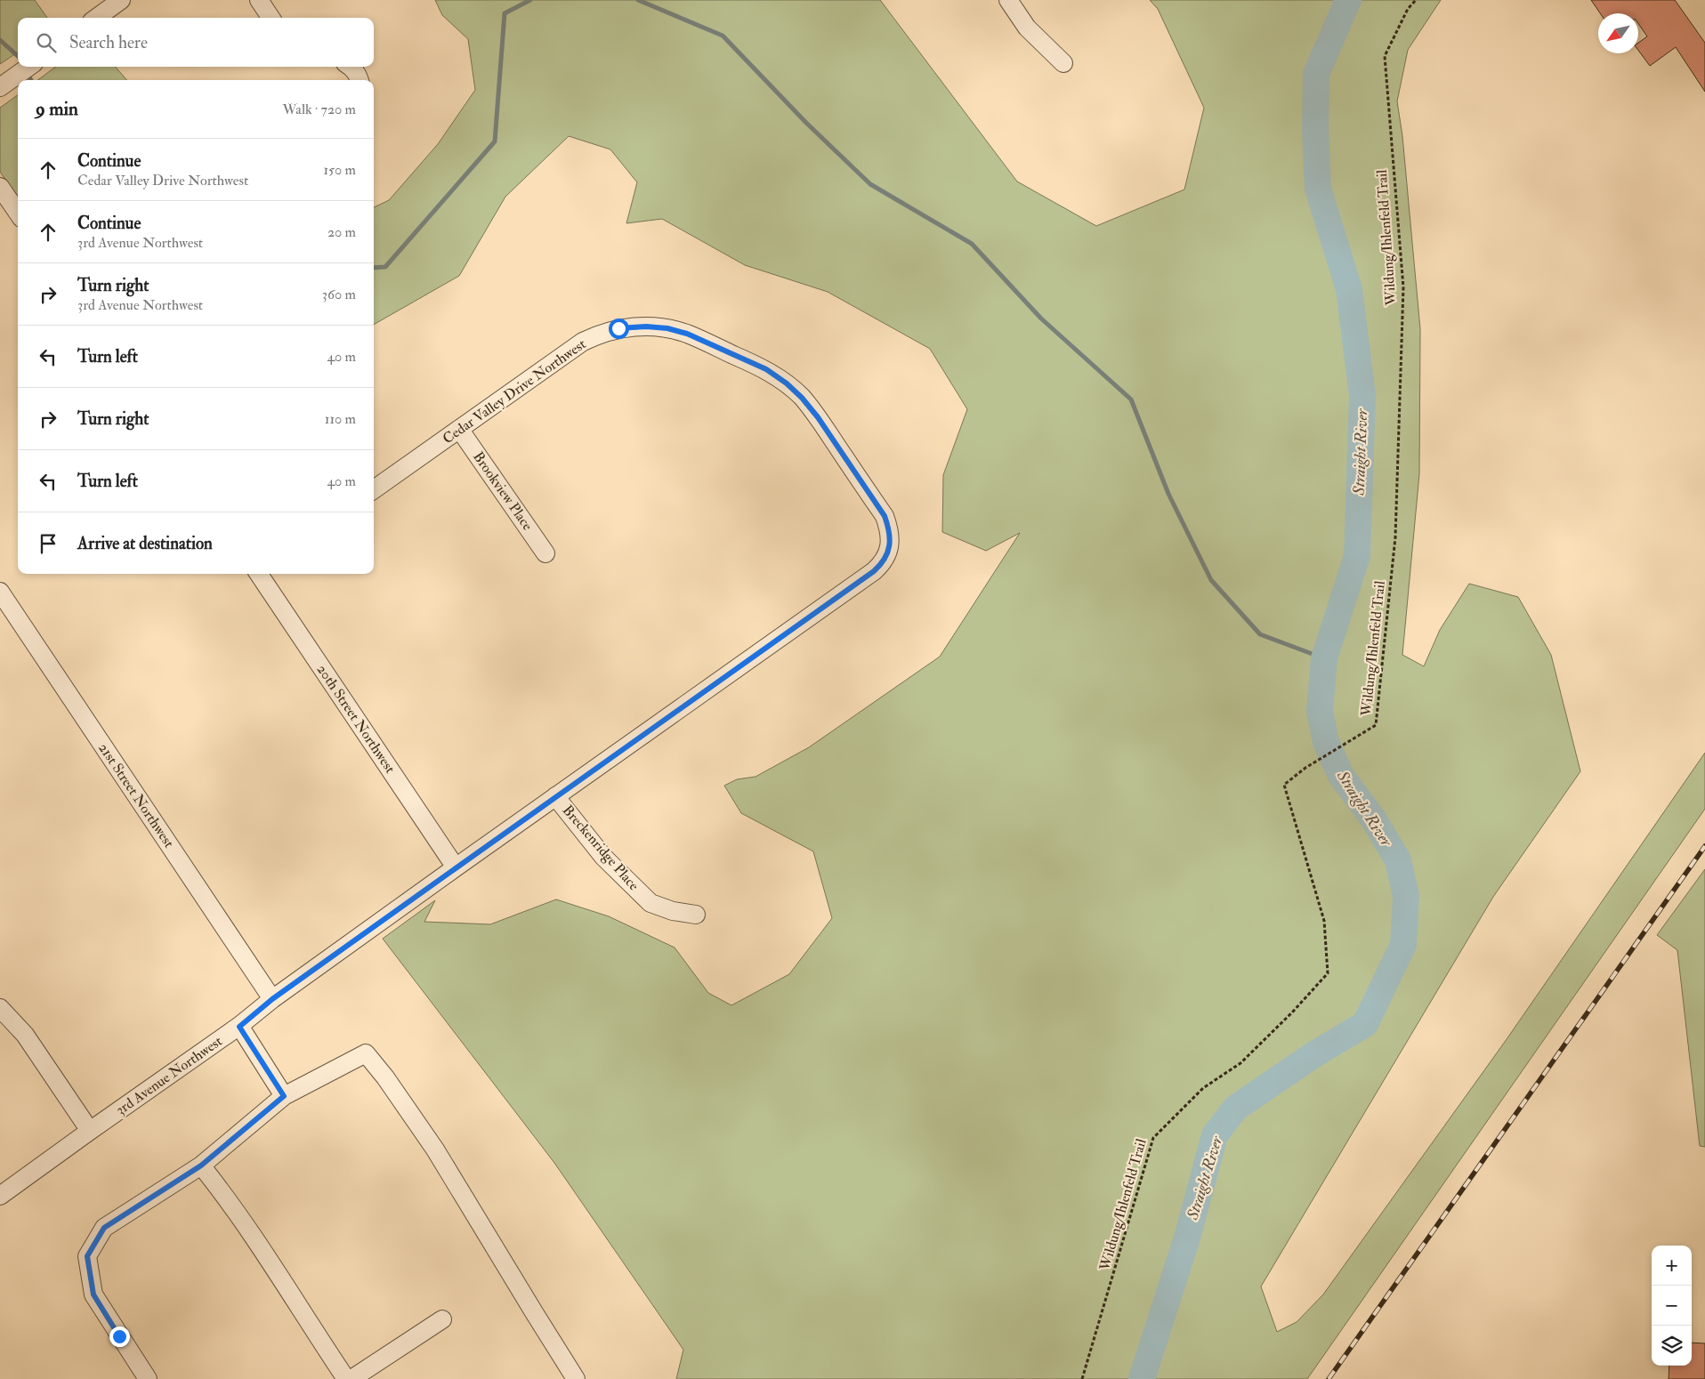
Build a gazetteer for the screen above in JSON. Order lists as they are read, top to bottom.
{
  "streets": {
    "street": [
      "Cedar Valley Drive Northwest",
      "Brookview Place",
      "20th Street Northwest",
      "21st Street Northwest",
      "Breckenridge Place",
      "3rd Avenue Northwest"
    ],
    "path": ["Wildung/Ihlenfeld Trail"]
  },
  "crossings": [
    ["Cedar Valley Drive Northwest", "Brookview Place"],
    ["Cedar Valley Drive Northwest", "3rd Avenue Northwest"],
    ["20th Street Northwest", "3rd Avenue Northwest"],
    ["21st Street Northwest", "3rd Avenue Northwest"],
    ["Breckenridge Place", "3rd Avenue Northwest"]
  ],
  "water": ["Straight River"],
  "north": "bottom left",
  "page": {
    "search": "Search here",
    "heading": ["9 min", "Walk · 720 m"],
    "list": [
      ["Continue", "Cedar Valley Drive Northwest", "150 m"],
      ["Continue", "3rd Avenue Northwest", "20 m"],
      ["Turn right", "3rd Avenue Northwest", "360 m"],
      ["Turn left", "40 m"],
      ["Turn right", "110 m"],
      ["Turn left", "40 m"],
      "Arrive at destination"
    ],
    "map_buttons": ["+", "−"]
  }
}
